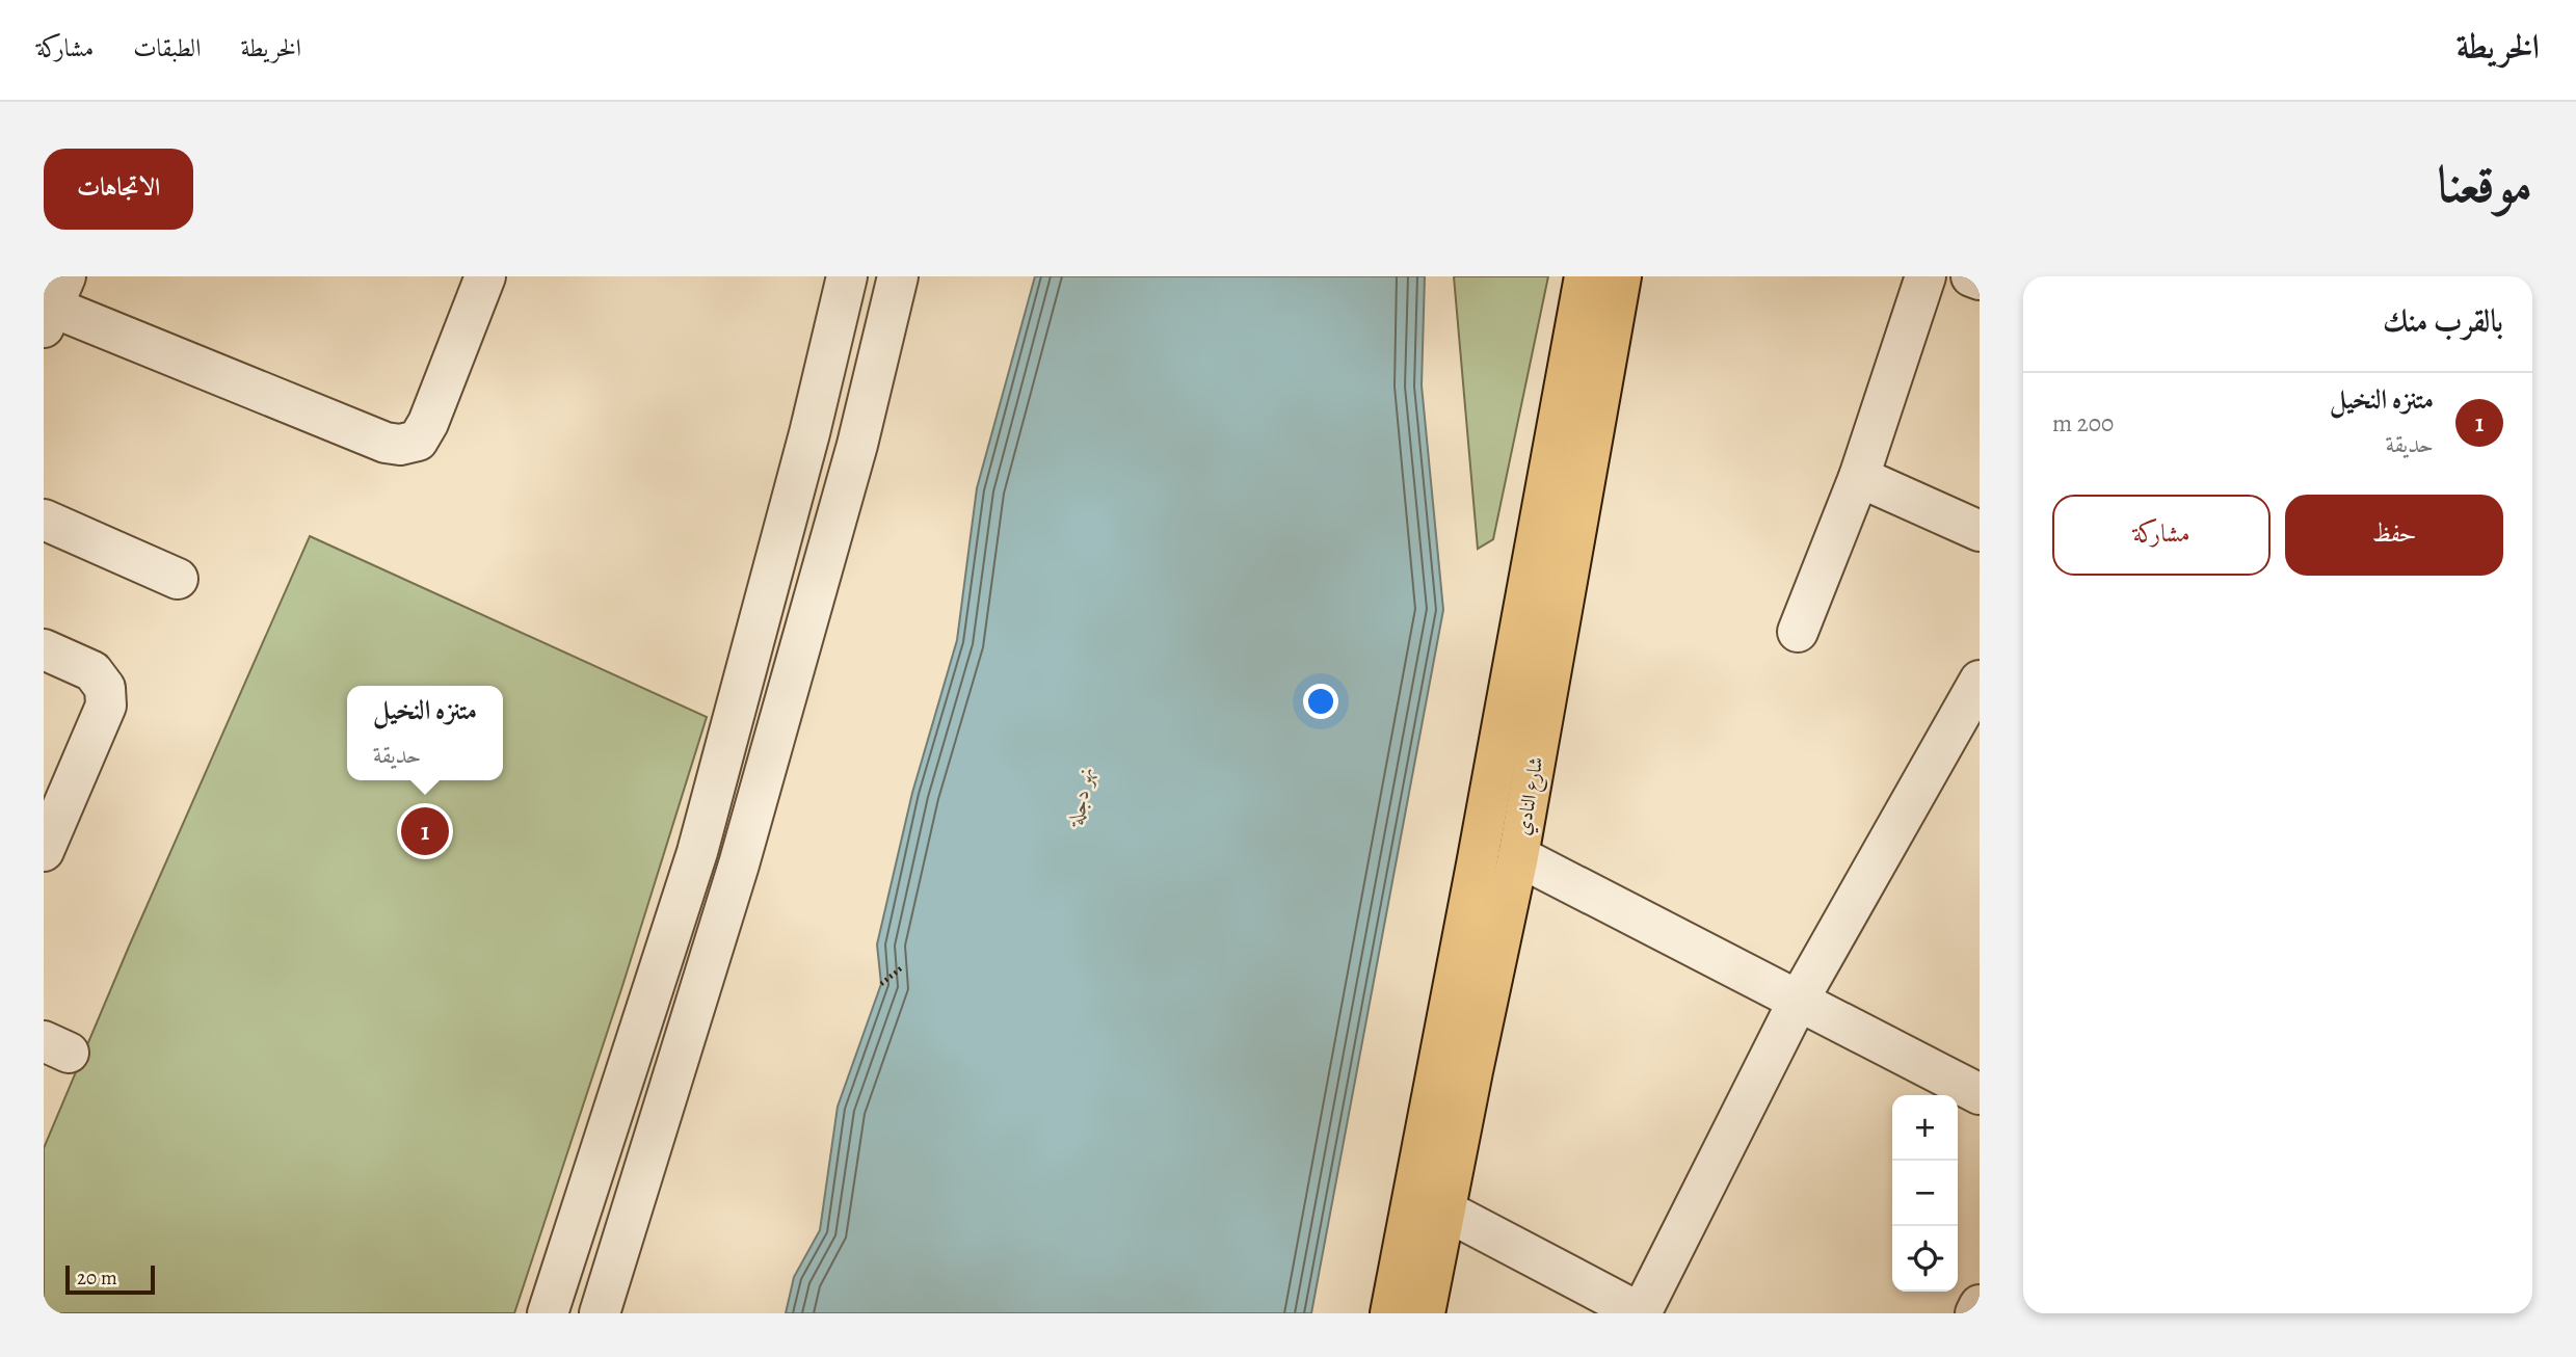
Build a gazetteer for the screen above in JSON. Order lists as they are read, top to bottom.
{
  "streets": {
    "main road": ["شارع النادي"]
  },
  "water": ["نهر دجلة"],
  "scale_bar": "20 m",
  "page": {
    "header": "الخريطة",
    "nav": ["الخريطة", "الطبقات", "مشاركة"],
    "title": "موقعنا",
    "buttons": [
      "الاتجاهات",
      ["حفظ", "مشاركة"]
    ],
    "heading": "بالقرب منك",
    "list": [
      {
        "mark": "1",
        "name": "متنزه النخيل",
        "note": "حديقة",
        "value": "200 m"
      }
    ],
    "popup": ["متنزه النخيل", "حديقة"],
    "pins": "1",
    "map_buttons": ["+", "−"],
    "scale": "20 m"
  }
}
